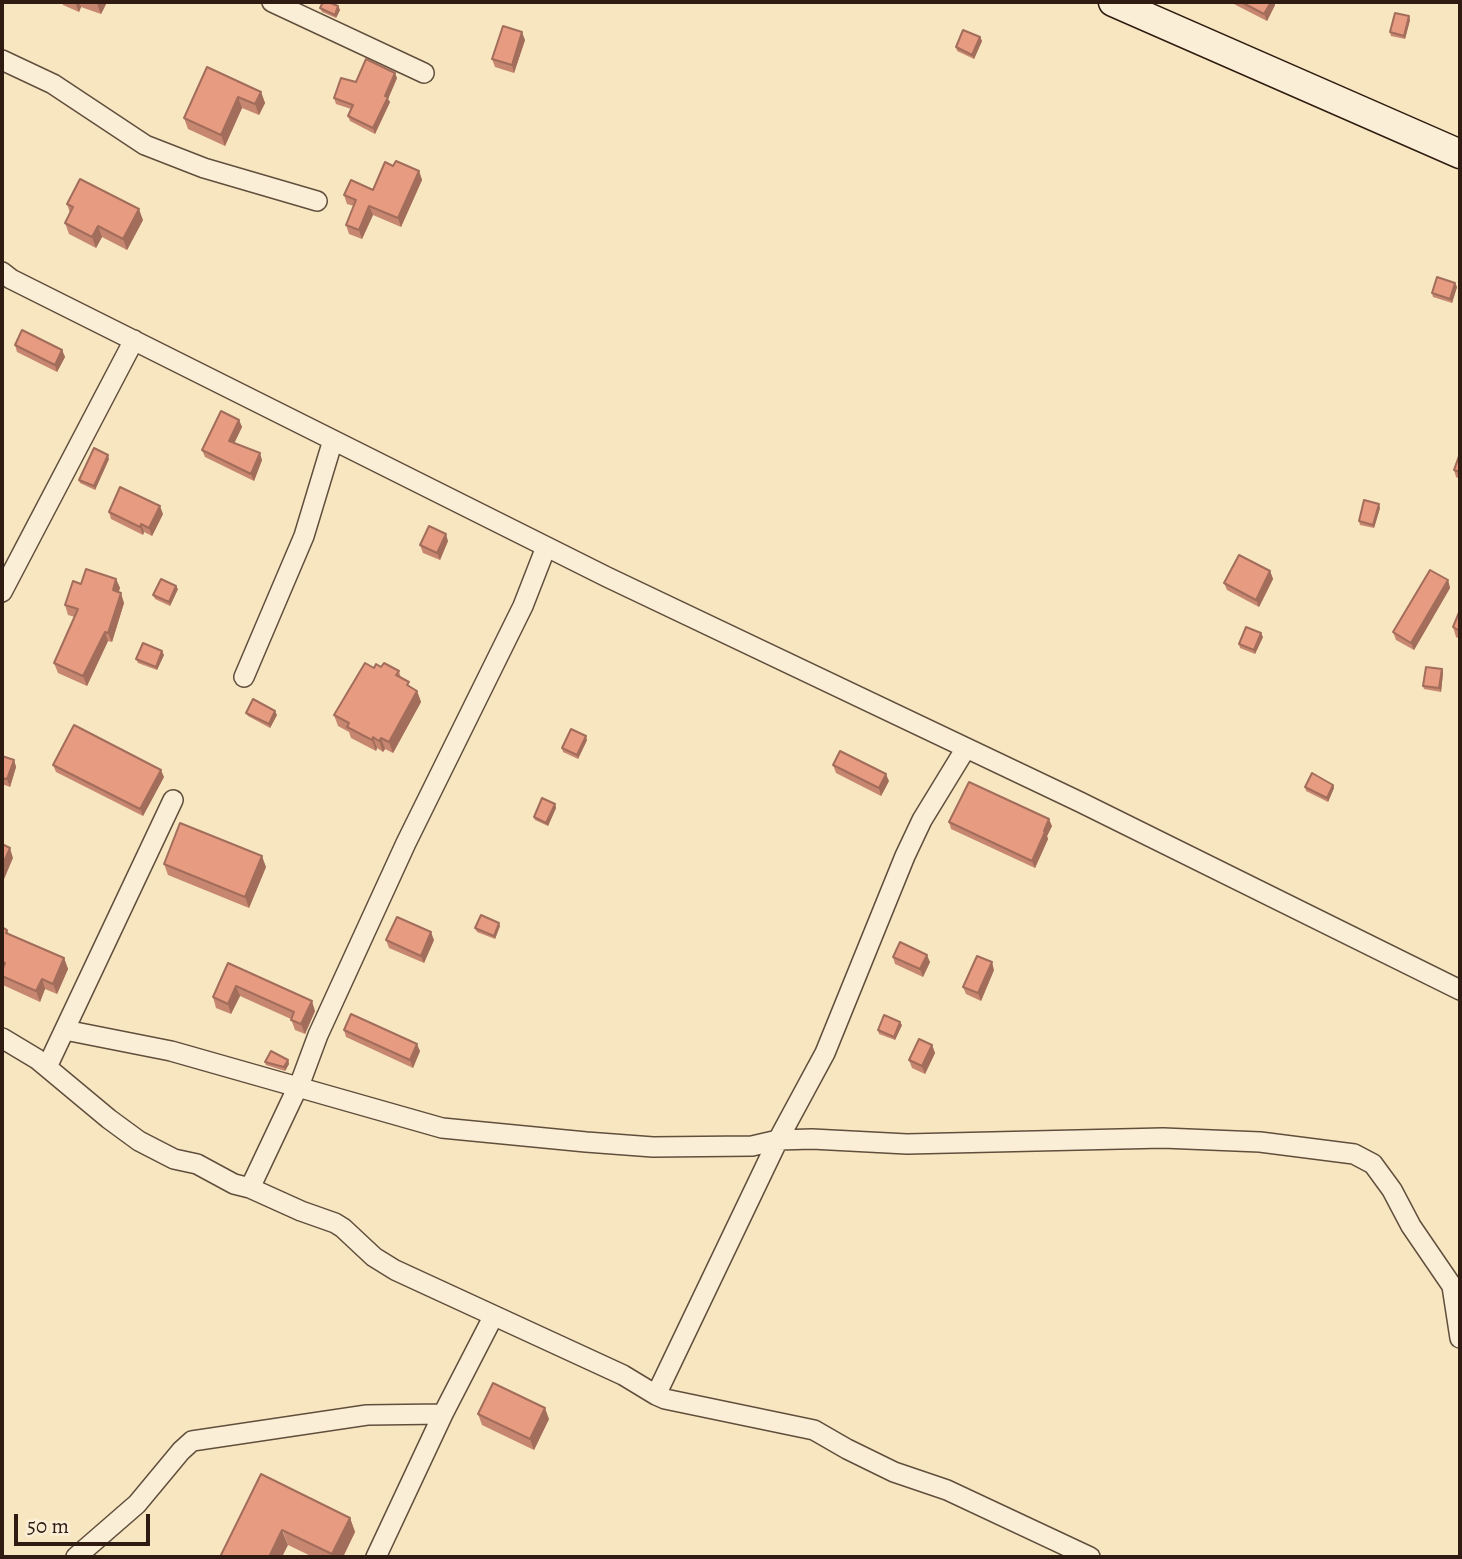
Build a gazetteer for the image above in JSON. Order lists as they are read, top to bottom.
{
  "scale_bar": "50 m"
}
